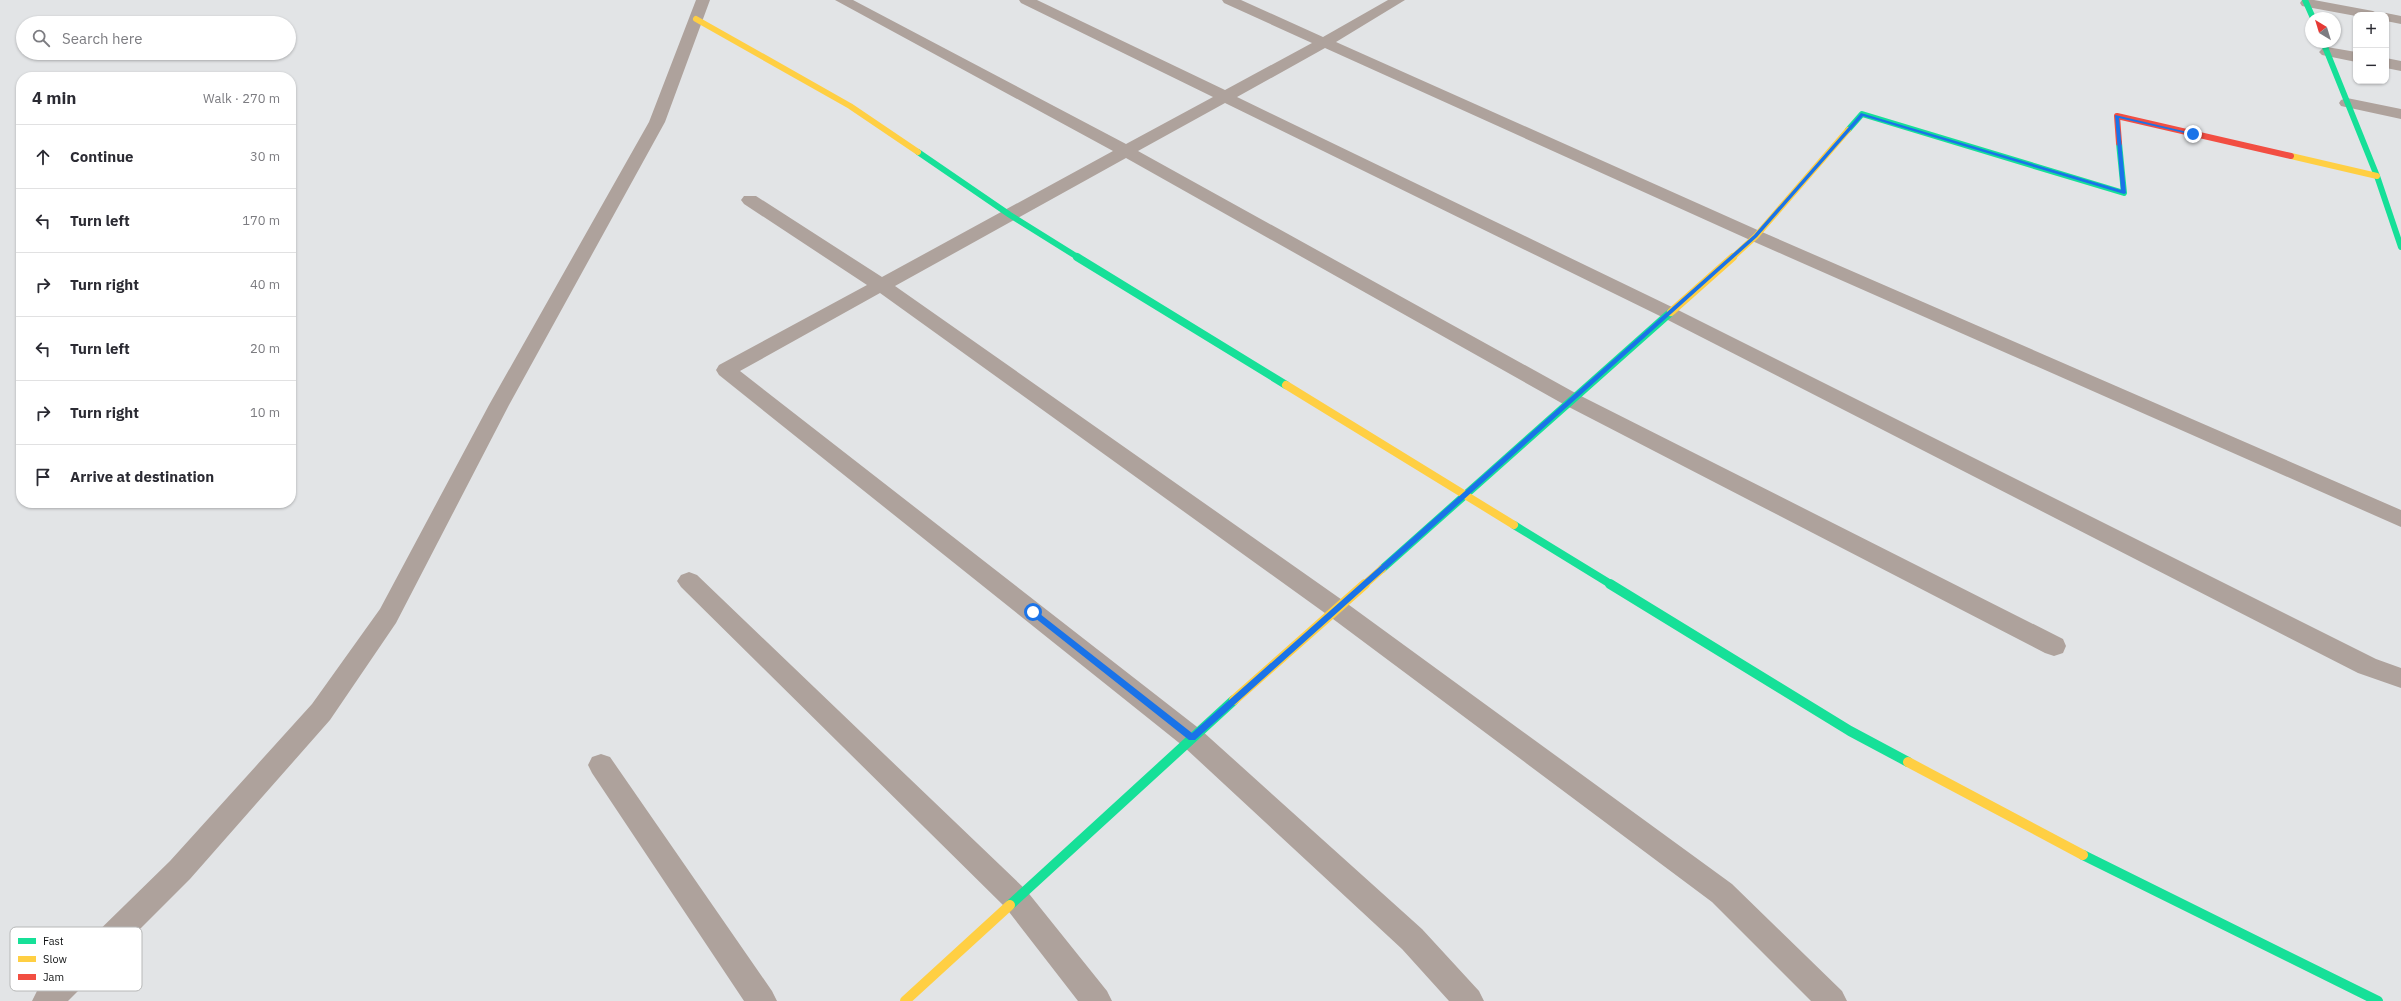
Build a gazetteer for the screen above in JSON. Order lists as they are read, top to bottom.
{
  "legend": ["Fast", "Slow", "Jam"],
  "north": "top left",
  "page": {
    "map_buttons": ["+", "−"],
    "search": "Search here",
    "heading": ["4 min", "Walk · 270 m"],
    "list": [
      ["Continue", "30 m"],
      ["Turn left", "170 m"],
      ["Turn right", "40 m"],
      ["Turn left", "20 m"],
      ["Turn right", "10 m"],
      "Arrive at destination"
    ]
  }
}
